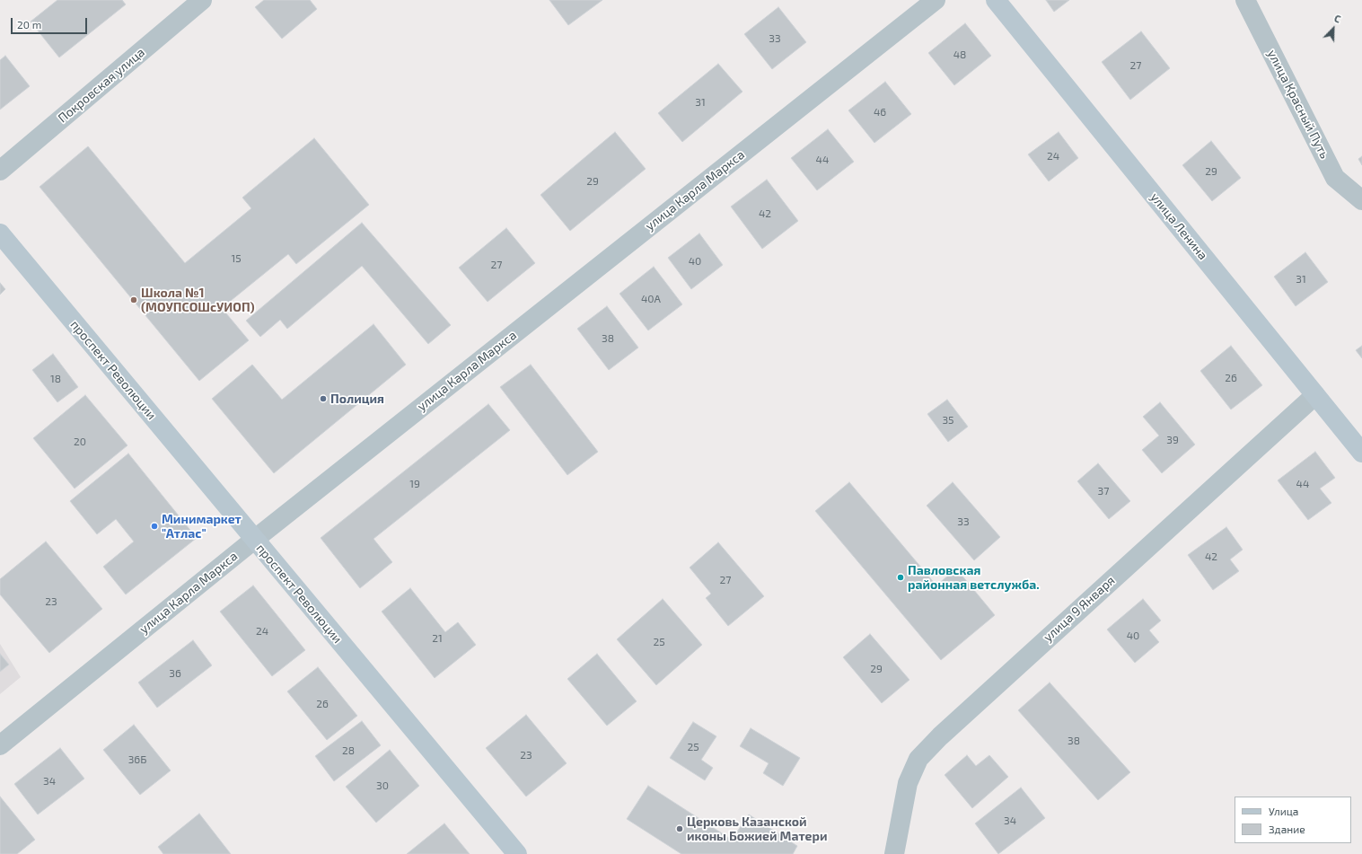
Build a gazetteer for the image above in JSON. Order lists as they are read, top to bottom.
{
  "streets": {
    "street": [
      "Покровская улица",
      "улица Красный Путь",
      "улица Карла Маркса",
      "улица Ленина",
      "проспект Революции",
      "улица 9 Января"
    ]
  },
  "crossings": [
    ["улица Карла Маркса", "проспект Революции"],
    ["улица Ленина", "улица 9 Января"]
  ],
  "places": [
    "Школа №1 (МОУПСОШсУИОП)",
    "Полиция",
    "Минимаркет \"Атлас\"",
    "Павловская районная ветслужба.",
    "Церковь Казанской иконы Божией Матери"
  ],
  "house_numbers": [
    "33",
    "48",
    "27",
    "31",
    "46",
    "24",
    "44",
    "29",
    "29",
    "42",
    "15",
    "40",
    "27",
    "31",
    "40А",
    "38",
    "26",
    "18",
    "35",
    "39",
    "20",
    "19",
    "44",
    "37",
    "33",
    "42",
    "27",
    "23",
    "24",
    "40",
    "21",
    "25",
    "29",
    "36",
    "26",
    "38",
    "25",
    "28",
    "23",
    "36Б",
    "34",
    "30",
    "34"
  ],
  "legend": ["Улица", "Здание"],
  "scale_bar": "20 m",
  "north": "top right"
}
